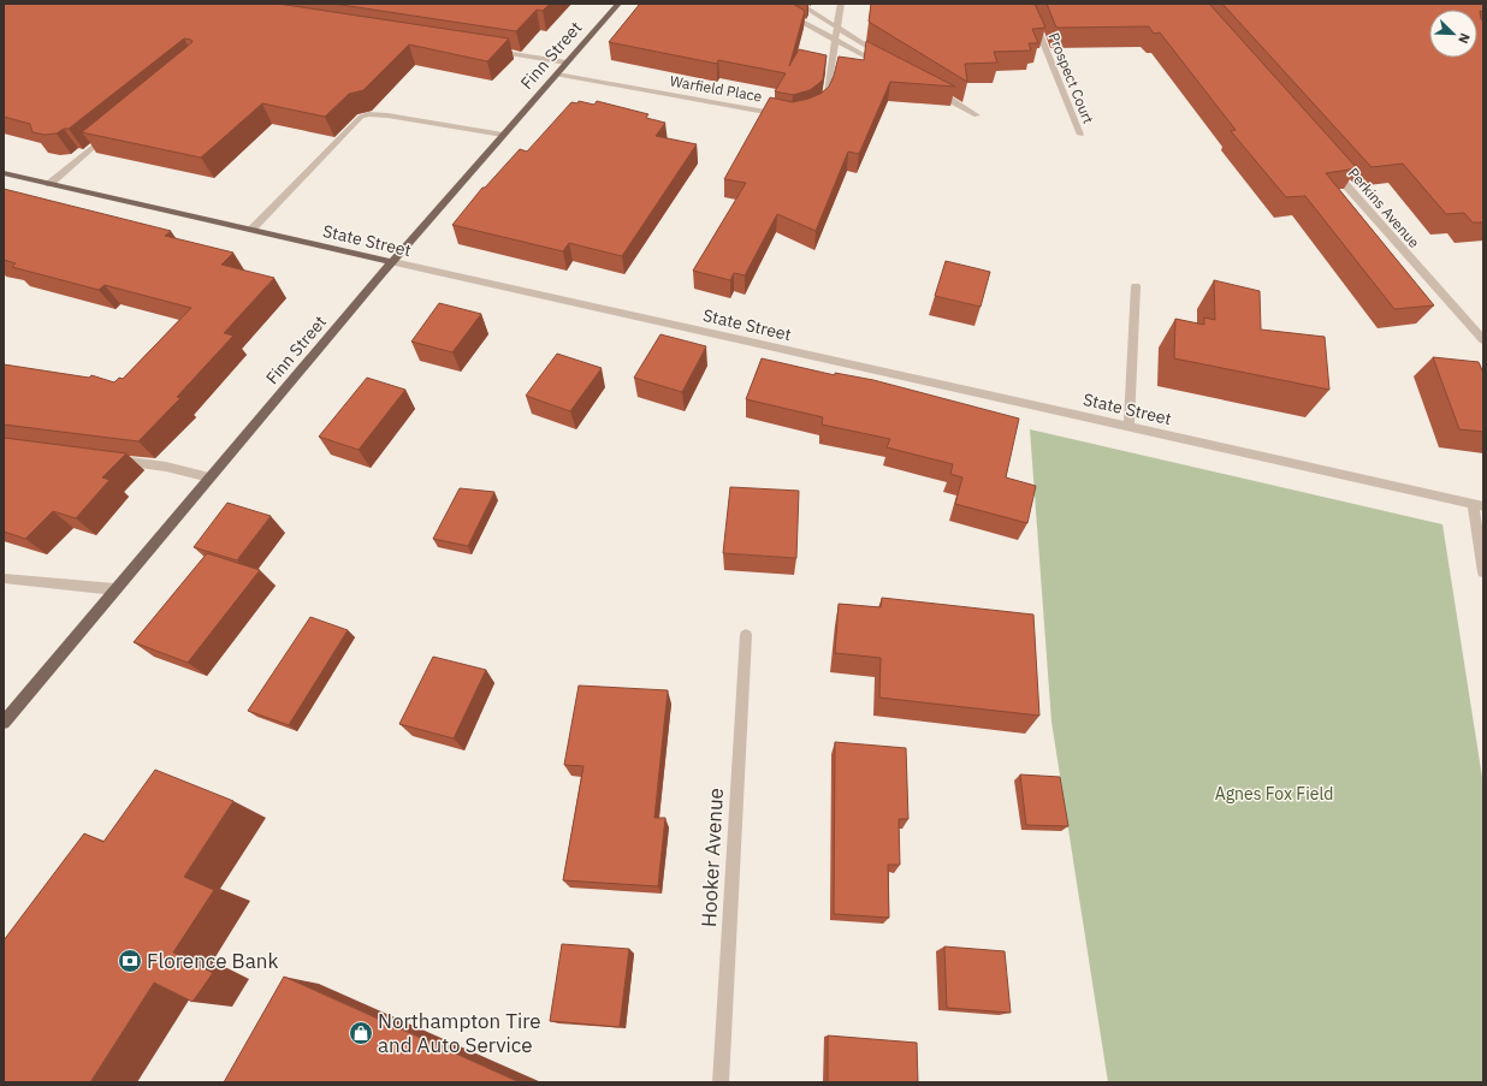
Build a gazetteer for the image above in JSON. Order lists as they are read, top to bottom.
{
  "streets": {
    "main road": ["Finn Street", "State Street"],
    "street": [
      "Prospect Court",
      "Warfield Place",
      "Perkins Avenue",
      "Hooker Avenue"
    ]
  },
  "crossings": [
    ["Finn Street", "Warfield Place"],
    ["Finn Street", "State Street"]
  ],
  "parks": ["Agnes Fox Field"],
  "places": {
    "bank": ["Florence Bank"],
    "shop": ["Northampton Tire and Auto Service"]
  },
  "north": "bottom right"
}
